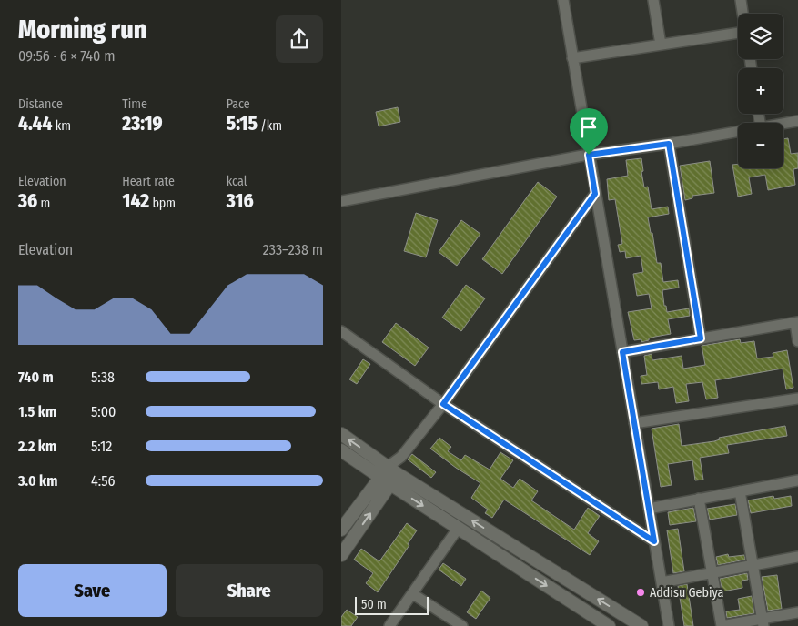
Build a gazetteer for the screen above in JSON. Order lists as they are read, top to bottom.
{
  "places": ["Addisu Gebiya"],
  "scale_bar": "50 m",
  "page": {
    "heading": ["Morning run", "09:56 · 6 × 740 m"],
    "map_buttons": ["+", "−"],
    "stats": [
      ["Distance", "4.44 km"],
      ["Time", "23:19"],
      ["Pace", "5:15 /km"],
      ["Elevation", "36 m"],
      ["Heart rate", "142 bpm"],
      ["kcal", "316"]
    ],
    "chart": ["Elevation", "233–238 m"],
    "list": [
      {
        "name": "740 m",
        "note": "5:38"
      },
      {
        "name": "1.5 km",
        "note": "5:00"
      },
      {
        "name": "2.2 km",
        "note": "5:12"
      },
      {
        "name": "3.0 km",
        "note": "4:56"
      }
    ],
    "buttons": ["Save", "Share"],
    "scale": "50 m"
  }
}
